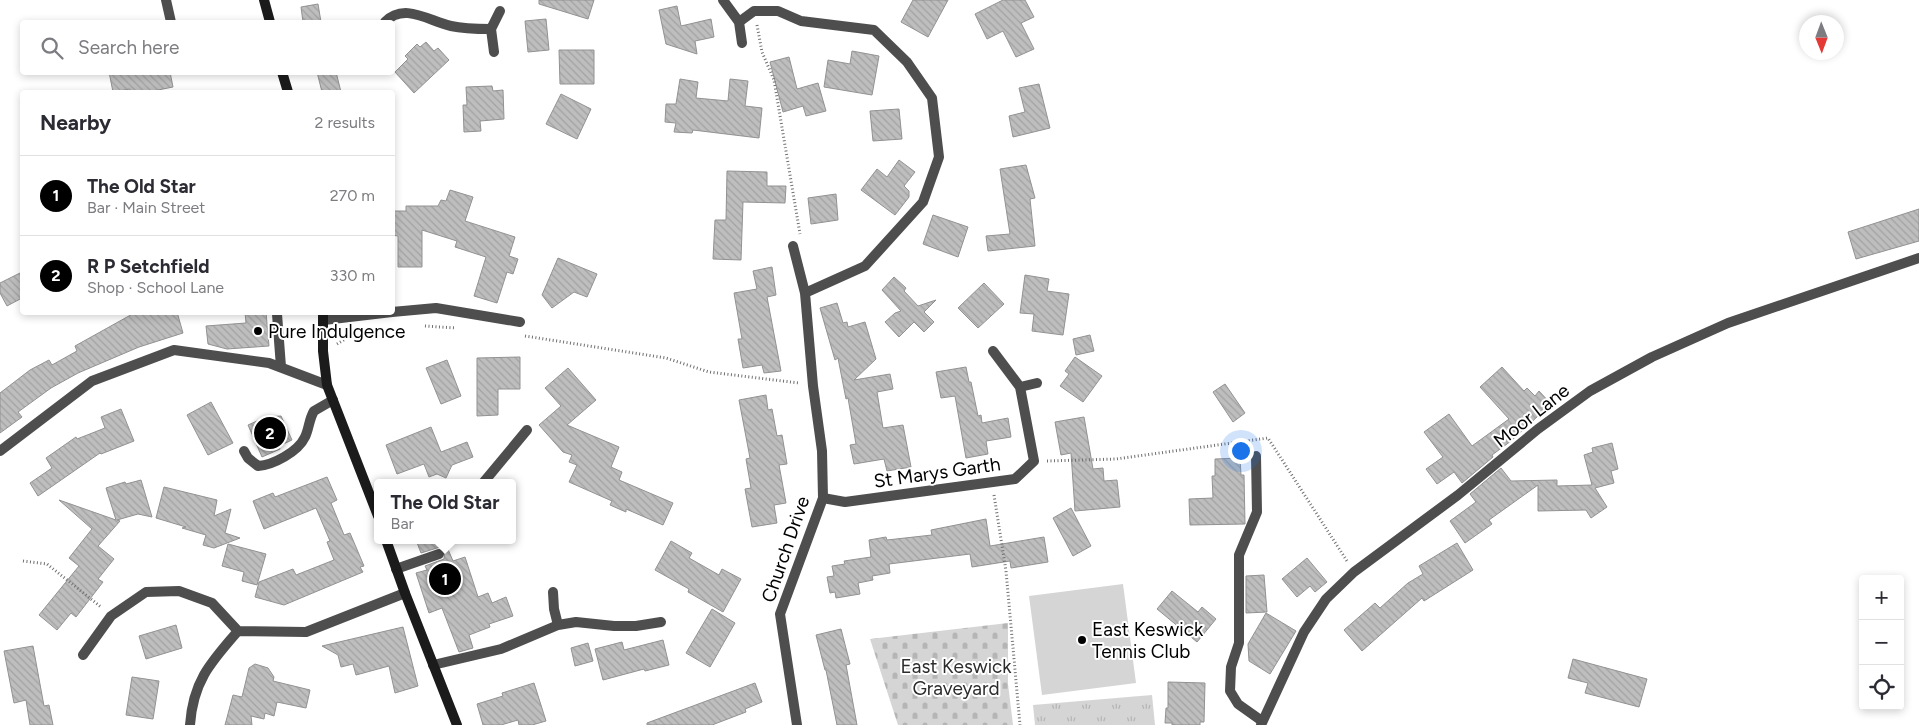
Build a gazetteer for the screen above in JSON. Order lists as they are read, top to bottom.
{
  "streets": {
    "street": ["Moor Lane", "St Marys Garth", "Church Drive"]
  },
  "crossings": [
    ["St Marys Garth", "Church Drive"]
  ],
  "parks": ["East Keswick Graveyard"],
  "places": ["Pure Indulgence", "East Keswick Tennis Club"],
  "north": "bottom",
  "page": {
    "search": "Search here",
    "heading": ["Nearby", "2 results"],
    "list": [
      {
        "mark": "1",
        "name": "The Old Star",
        "note": "Bar · Main Street",
        "value": "270 m"
      },
      {
        "mark": "2",
        "name": "R P Setchfield",
        "note": "Shop · School Lane",
        "value": "330 m"
      }
    ],
    "pins": ["2", "1"],
    "popup": ["The Old Star", "Bar"],
    "map_buttons": ["+", "−"]
  }
}
